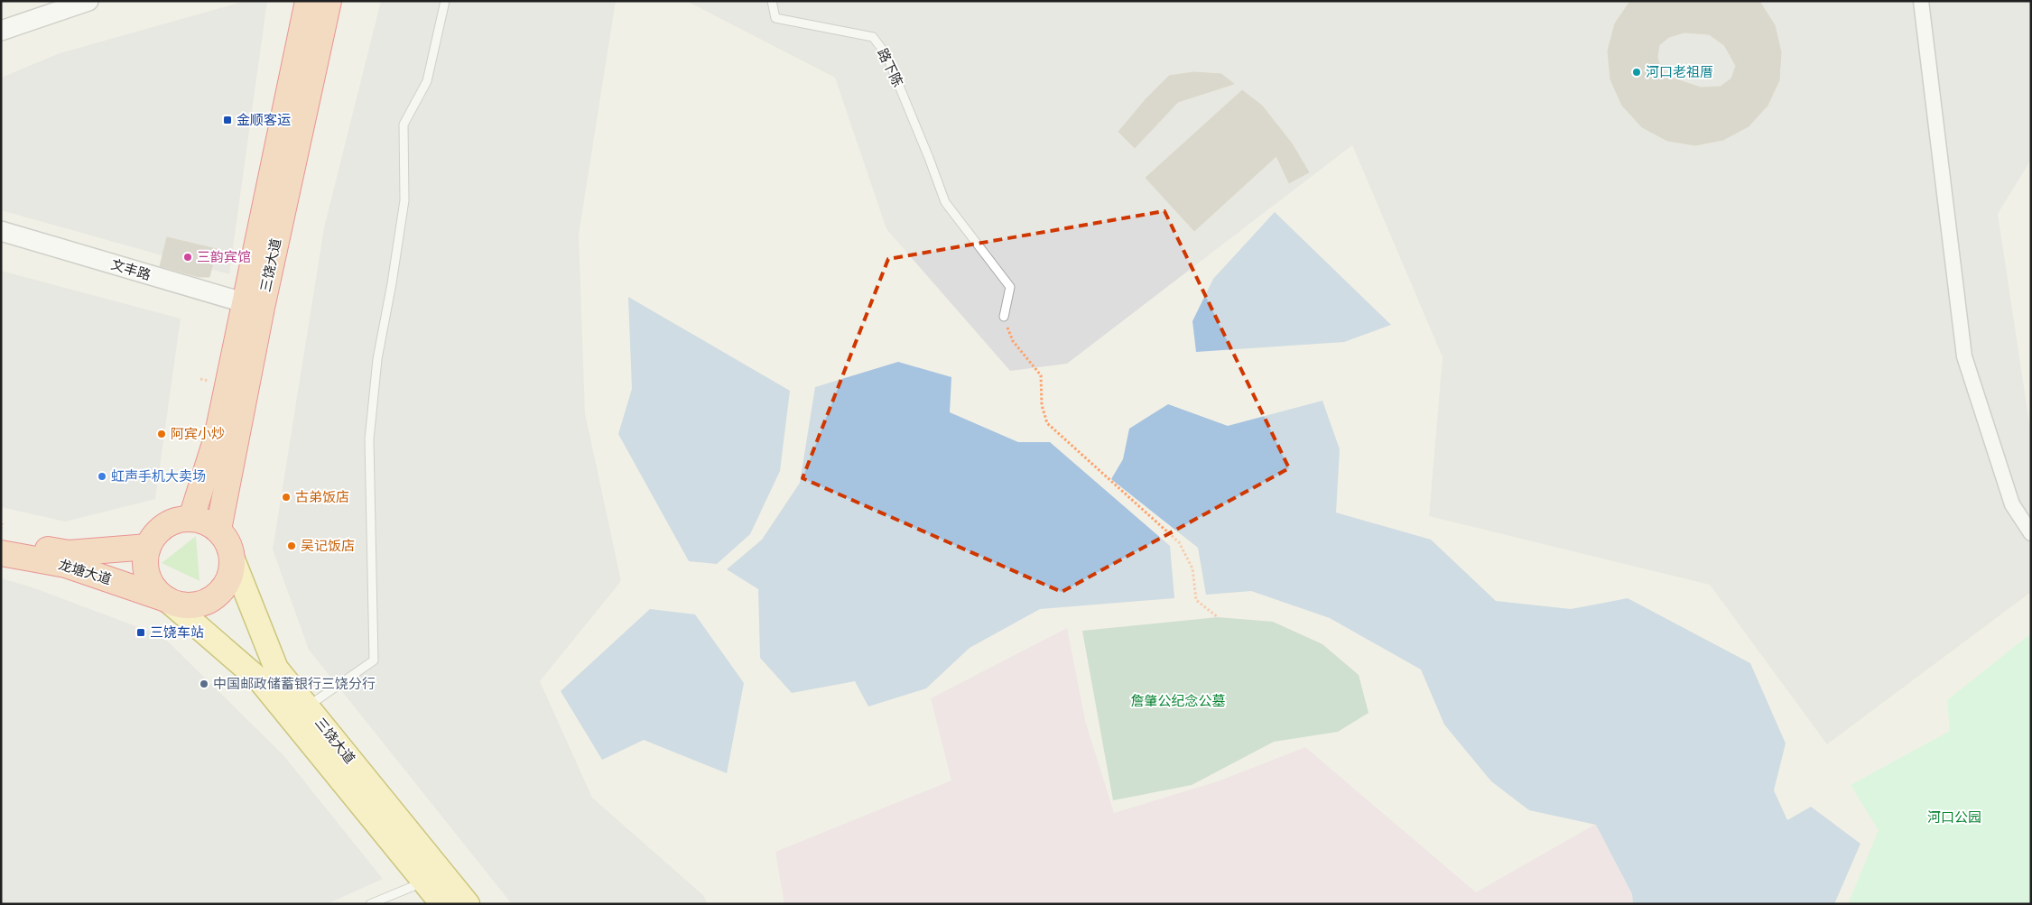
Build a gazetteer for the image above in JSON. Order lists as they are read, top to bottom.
{
  "streets": {
    "highway": ["三饶大道", "龙塘大道"],
    "street": ["文丰路"],
    "lane": ["路下陈"]
  },
  "crossings": [
    ["三饶大道", "文丰路"],
    ["三饶大道", "龙塘大道"]
  ],
  "parks": ["詹肇公纪念公墓", "河口公园"],
  "places": {
    "other": [
      "河口老祖厝",
      "三韵宾馆",
      "阿宾小炒",
      "虹声手机大卖场",
      "古弟饭店",
      "吴记饭店",
      "中国邮政储蓄银行三饶分行"
    ],
    "transit": ["金顺客运", "三饶车站"]
  }
}
